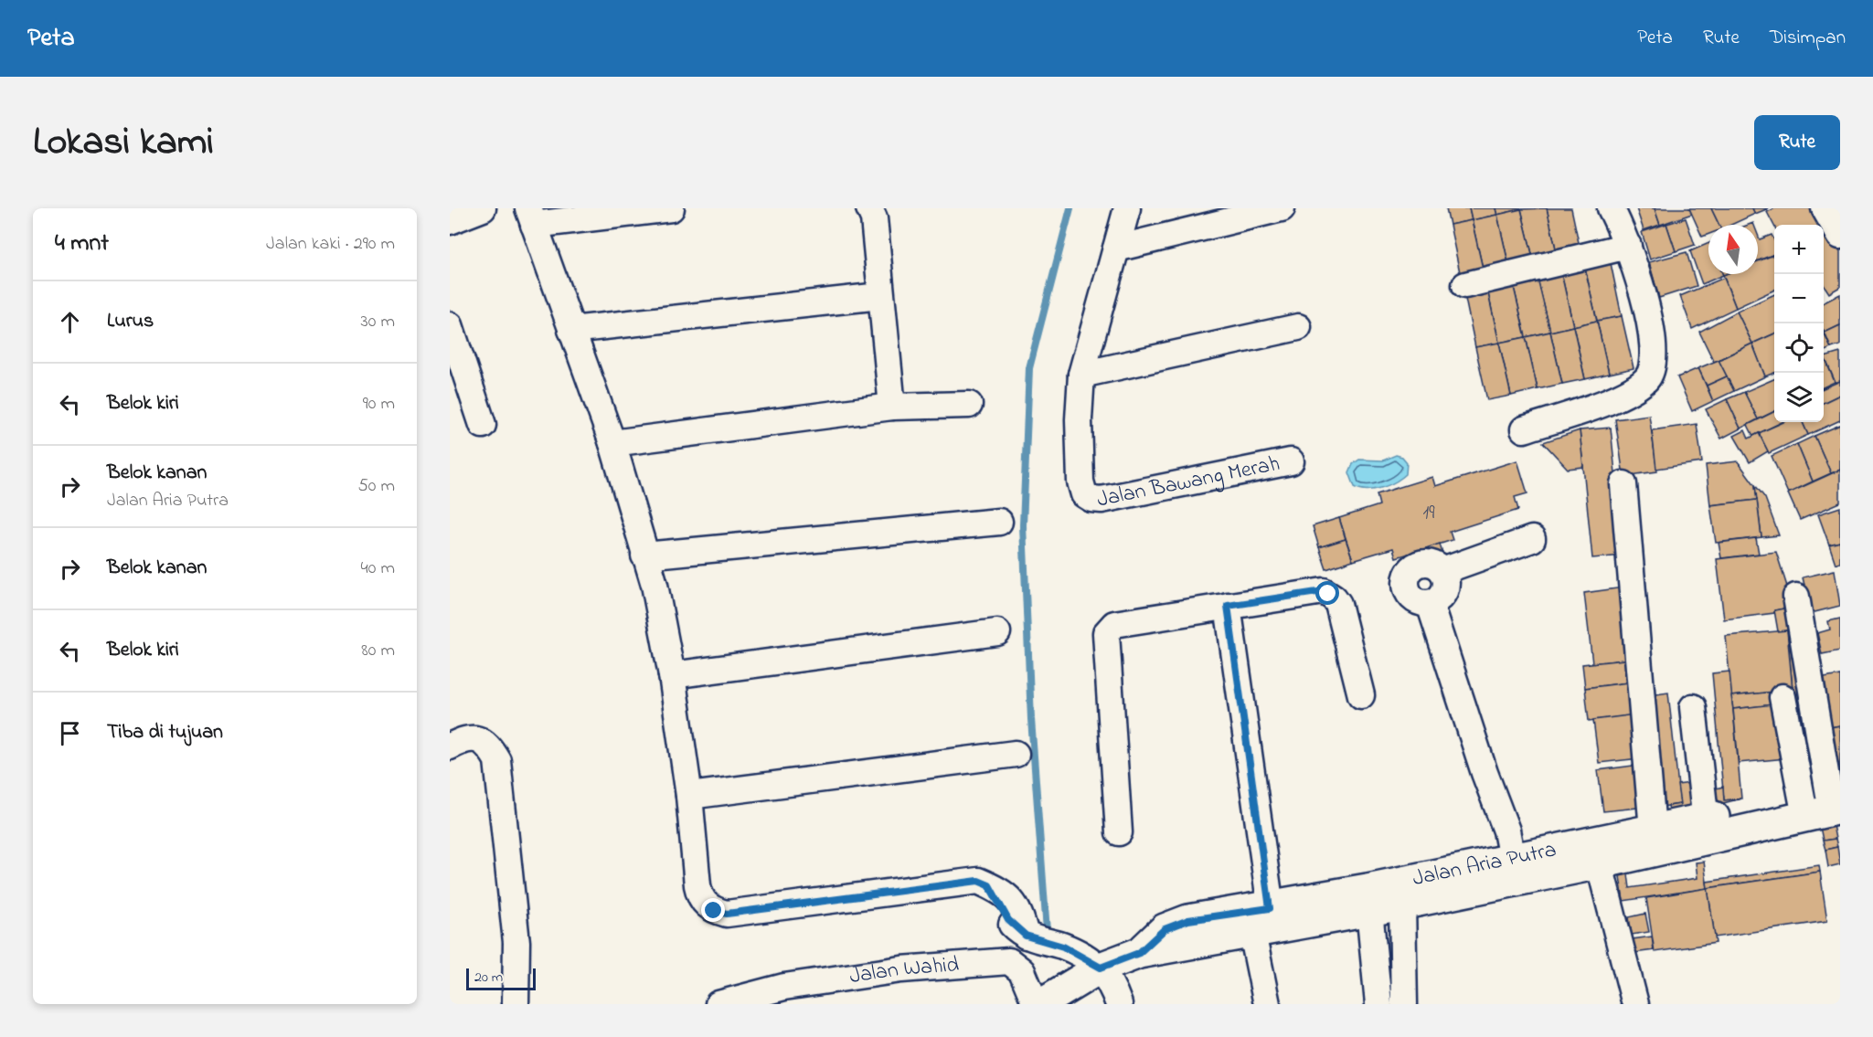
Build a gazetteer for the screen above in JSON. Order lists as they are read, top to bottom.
{
  "streets": {
    "main road": ["Jalan Aria Putra"],
    "street": ["Jalan Bawang Merah", "Jalan Wahid"]
  },
  "crossings": [
    ["Jalan Aria Putra", "Jalan Wahid"]
  ],
  "house_numbers": ["19"],
  "scale_bar": "20 m",
  "north": "top",
  "page": {
    "header": "Peta",
    "nav": ["Peta", "Rute", "Disimpan"],
    "title": "Lokasi kami",
    "buttons": "Rute",
    "heading": ["4 mnt", "Jalan kaki · 290 m"],
    "map_buttons": ["+", "−"],
    "list": [
      ["Lurus", "30 m"],
      ["Belok kiri", "90 m"],
      ["Belok kanan", "Jalan Aria Putra", "50 m"],
      ["Belok kanan", "40 m"],
      ["Belok kiri", "80 m"],
      "Tiba di tujuan"
    ],
    "scale": "20 m"
  }
}
